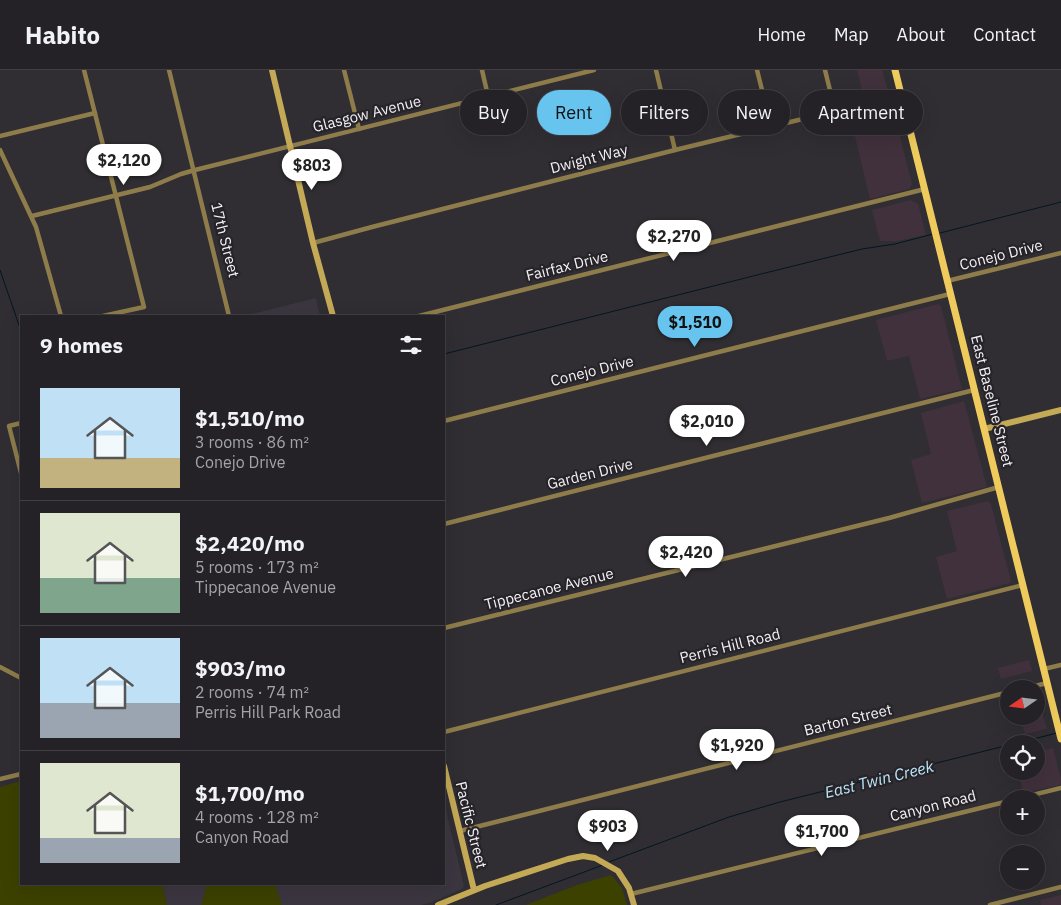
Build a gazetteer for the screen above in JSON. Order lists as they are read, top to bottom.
{
  "streets": {
    "main road": ["East Baseline Street"],
    "street": [
      "Glasgow Avenue",
      "Dwight Way",
      "17th Street",
      "Conejo Drive",
      "Fairfax Drive",
      "Garden Drive",
      "Tippecanoe Avenue",
      "Perris Hill Road",
      "Barton Street",
      "Canyon Road",
      "Pacific Street"
    ]
  },
  "crossings": [
    ["Glasgow Avenue", "17th Street"],
    ["Conejo Drive", "East Baseline Street"],
    ["Fairfax Drive", "East Baseline Street"],
    ["East Baseline Street", "Garden Drive"],
    ["East Baseline Street", "Tippecanoe Avenue"],
    ["East Baseline Street", "Perris Hill Road"],
    ["Barton Street", "Pacific Street"]
  ],
  "water": ["East Twin Creek"],
  "north": "left",
  "page": {
    "header": "Habito",
    "nav": [
      "Home",
      "Map",
      "About",
      "Contact"
    ],
    "chip": [
      "Buy",
      "Rent",
      "Filters",
      "New",
      "Apartment"
    ],
    "price": [
      "$2,120",
      "$803",
      "$2,270",
      "$1,510",
      "$2,010",
      "$2,420",
      "$1,920",
      "$903",
      "$1,700"
    ],
    "heading": "9 homes",
    "list": [
      {
        "name": "$1,510/mo",
        "note": "3 rooms · 86 m² · Conejo Drive"
      },
      {
        "name": "$2,420/mo",
        "note": "5 rooms · 173 m² · Tippecanoe Avenue"
      },
      {
        "name": "$903/mo",
        "note": "2 rooms · 74 m² · Perris Hill Park Road"
      },
      {
        "name": "$1,700/mo",
        "note": "4 rooms · 128 m² · Canyon Road"
      }
    ],
    "map_buttons": ["+", "−"]
  }
}
